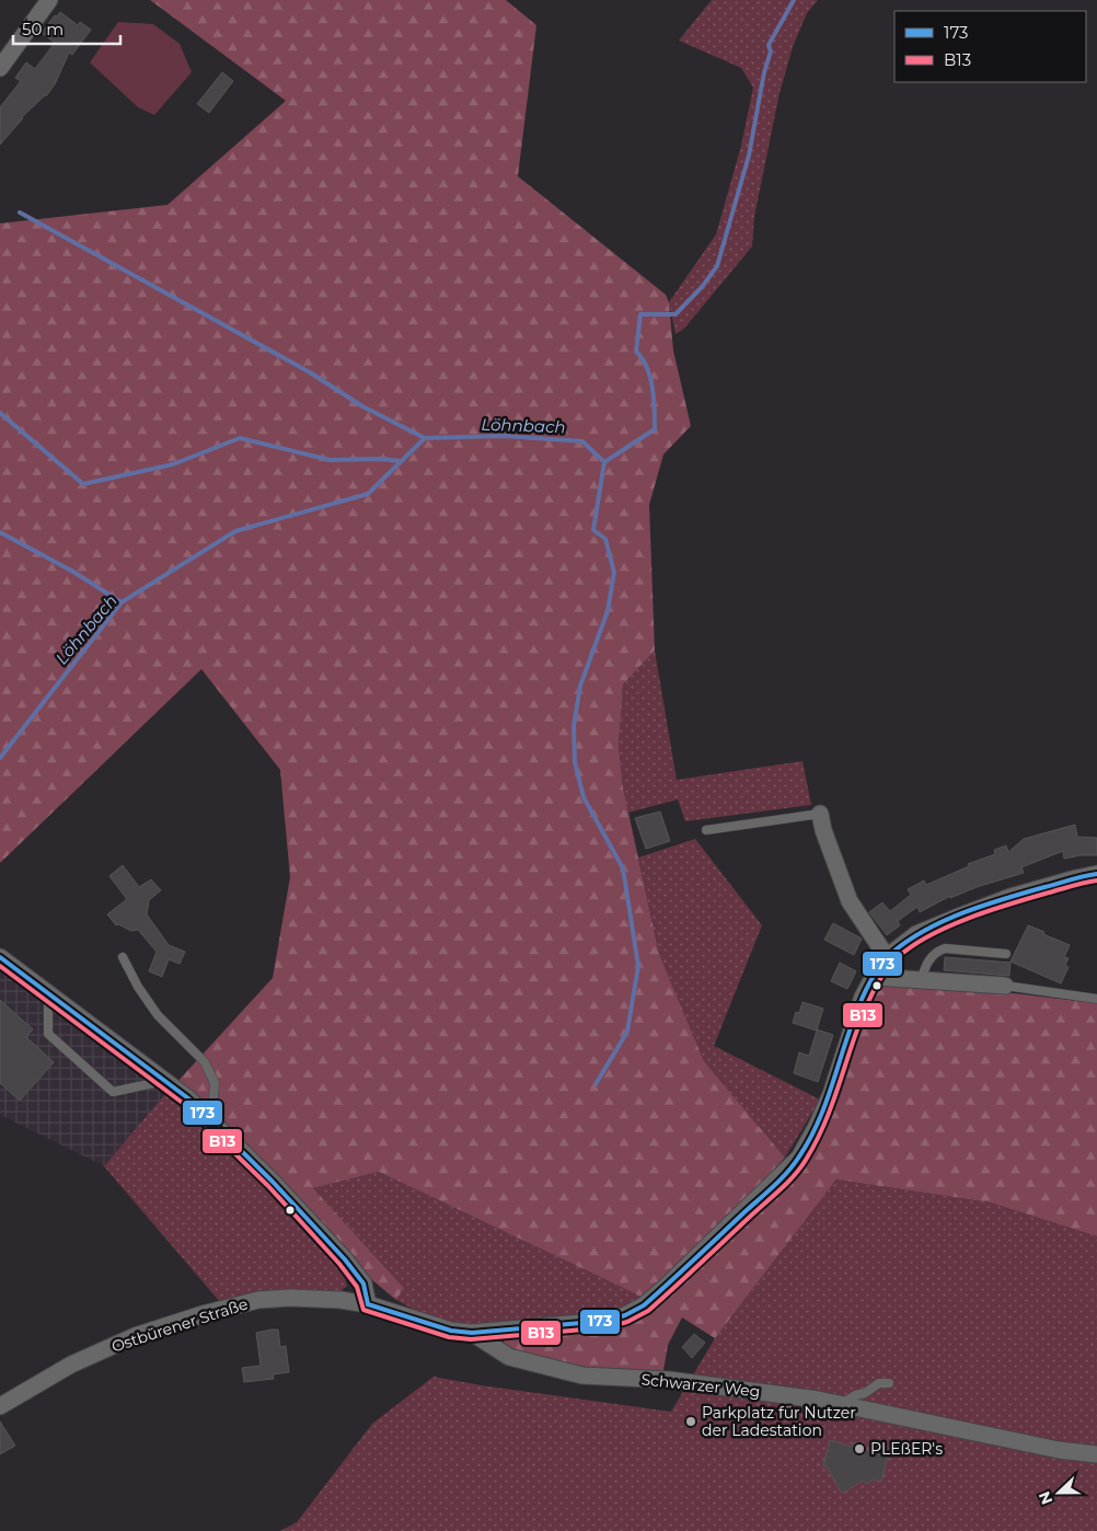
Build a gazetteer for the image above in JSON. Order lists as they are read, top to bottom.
{
  "streets": {
    "street": ["Ostbürener Straße", "Schwarzer Weg"]
  },
  "crossings": [
    ["Ostbürener Straße", "Schwarzer Weg"]
  ],
  "water": ["Löhnbach"],
  "places": ["Parkplatz für Nutzer der Ladestation", "PLEßER's"],
  "lines": ["transit line 173", "transit line B13"],
  "legend": ["173", "B13"],
  "scale_bar": "50 m",
  "north": "left"
}
